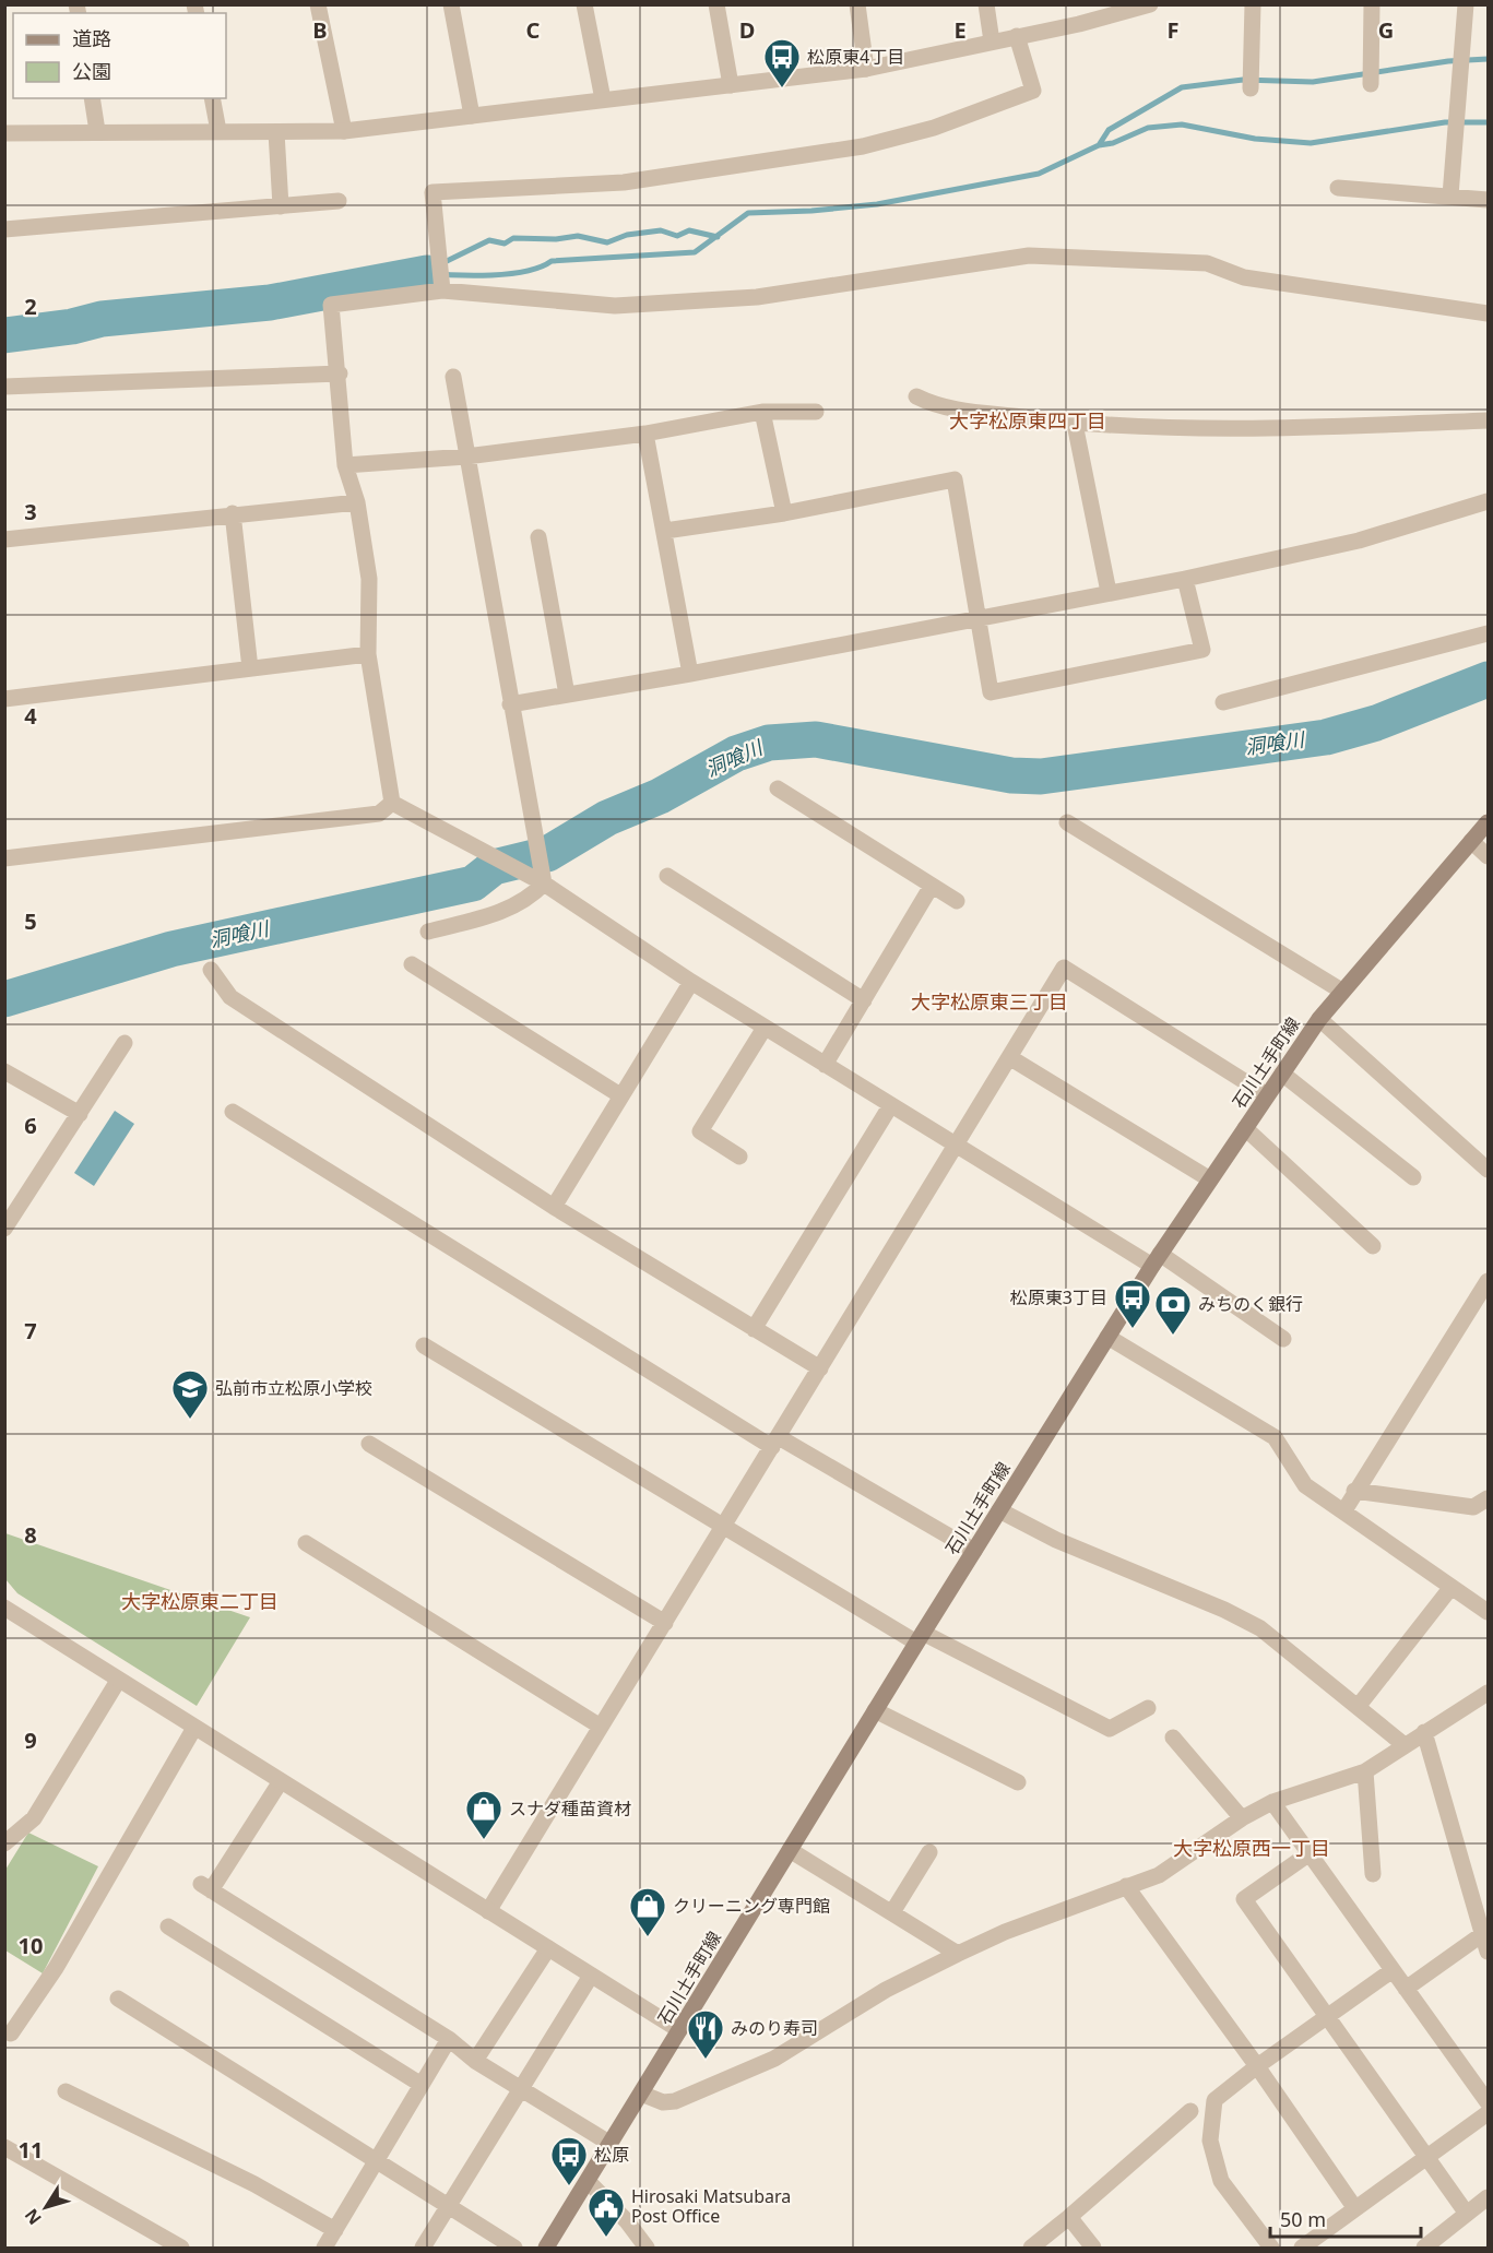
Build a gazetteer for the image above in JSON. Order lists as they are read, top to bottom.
{
  "streets": {
    "main road": ["石川土手町線"]
  },
  "districts": [
    "大字松原東四丁目",
    "大字松原東三丁目",
    "大字松原東二丁目",
    "大字松原西一丁目"
  ],
  "water": ["洞喰川"],
  "places": {
    "bus stop": ["松原東4丁目", "松原東3丁目", "松原"],
    "bank": ["みちのく銀行"],
    "school or university": ["弘前市立松原小学校"],
    "shop": ["スナダ種苗資材", "クリーニング専門館"],
    "restaurant": ["みのり寿司"],
    "public building": ["Hirosaki Matsubara Post Office"]
  },
  "legend": ["道路", "公園"],
  "scale_bar": "50 m",
  "north": "bottom left",
  "grid": {
    "columns": [
      "B",
      "C",
      "D",
      "E",
      "F",
      "G"
    ],
    "rows": [
      "2",
      "3",
      "4",
      "5",
      "6",
      "7",
      "8",
      "9",
      "10",
      "11"
    ]
  }
}
